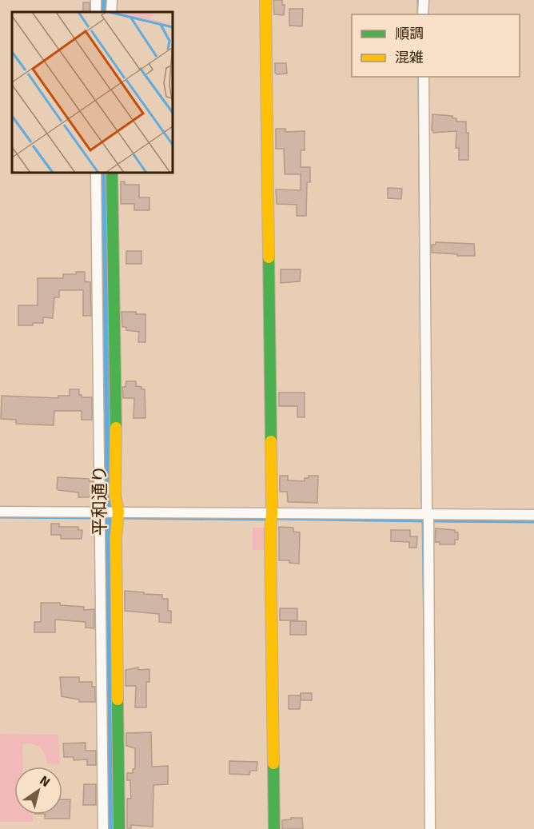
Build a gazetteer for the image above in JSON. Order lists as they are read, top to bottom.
{
  "streets": {
    "street": ["平和通り"]
  },
  "legend": ["順調", "混雑"],
  "north": "top right"
}
